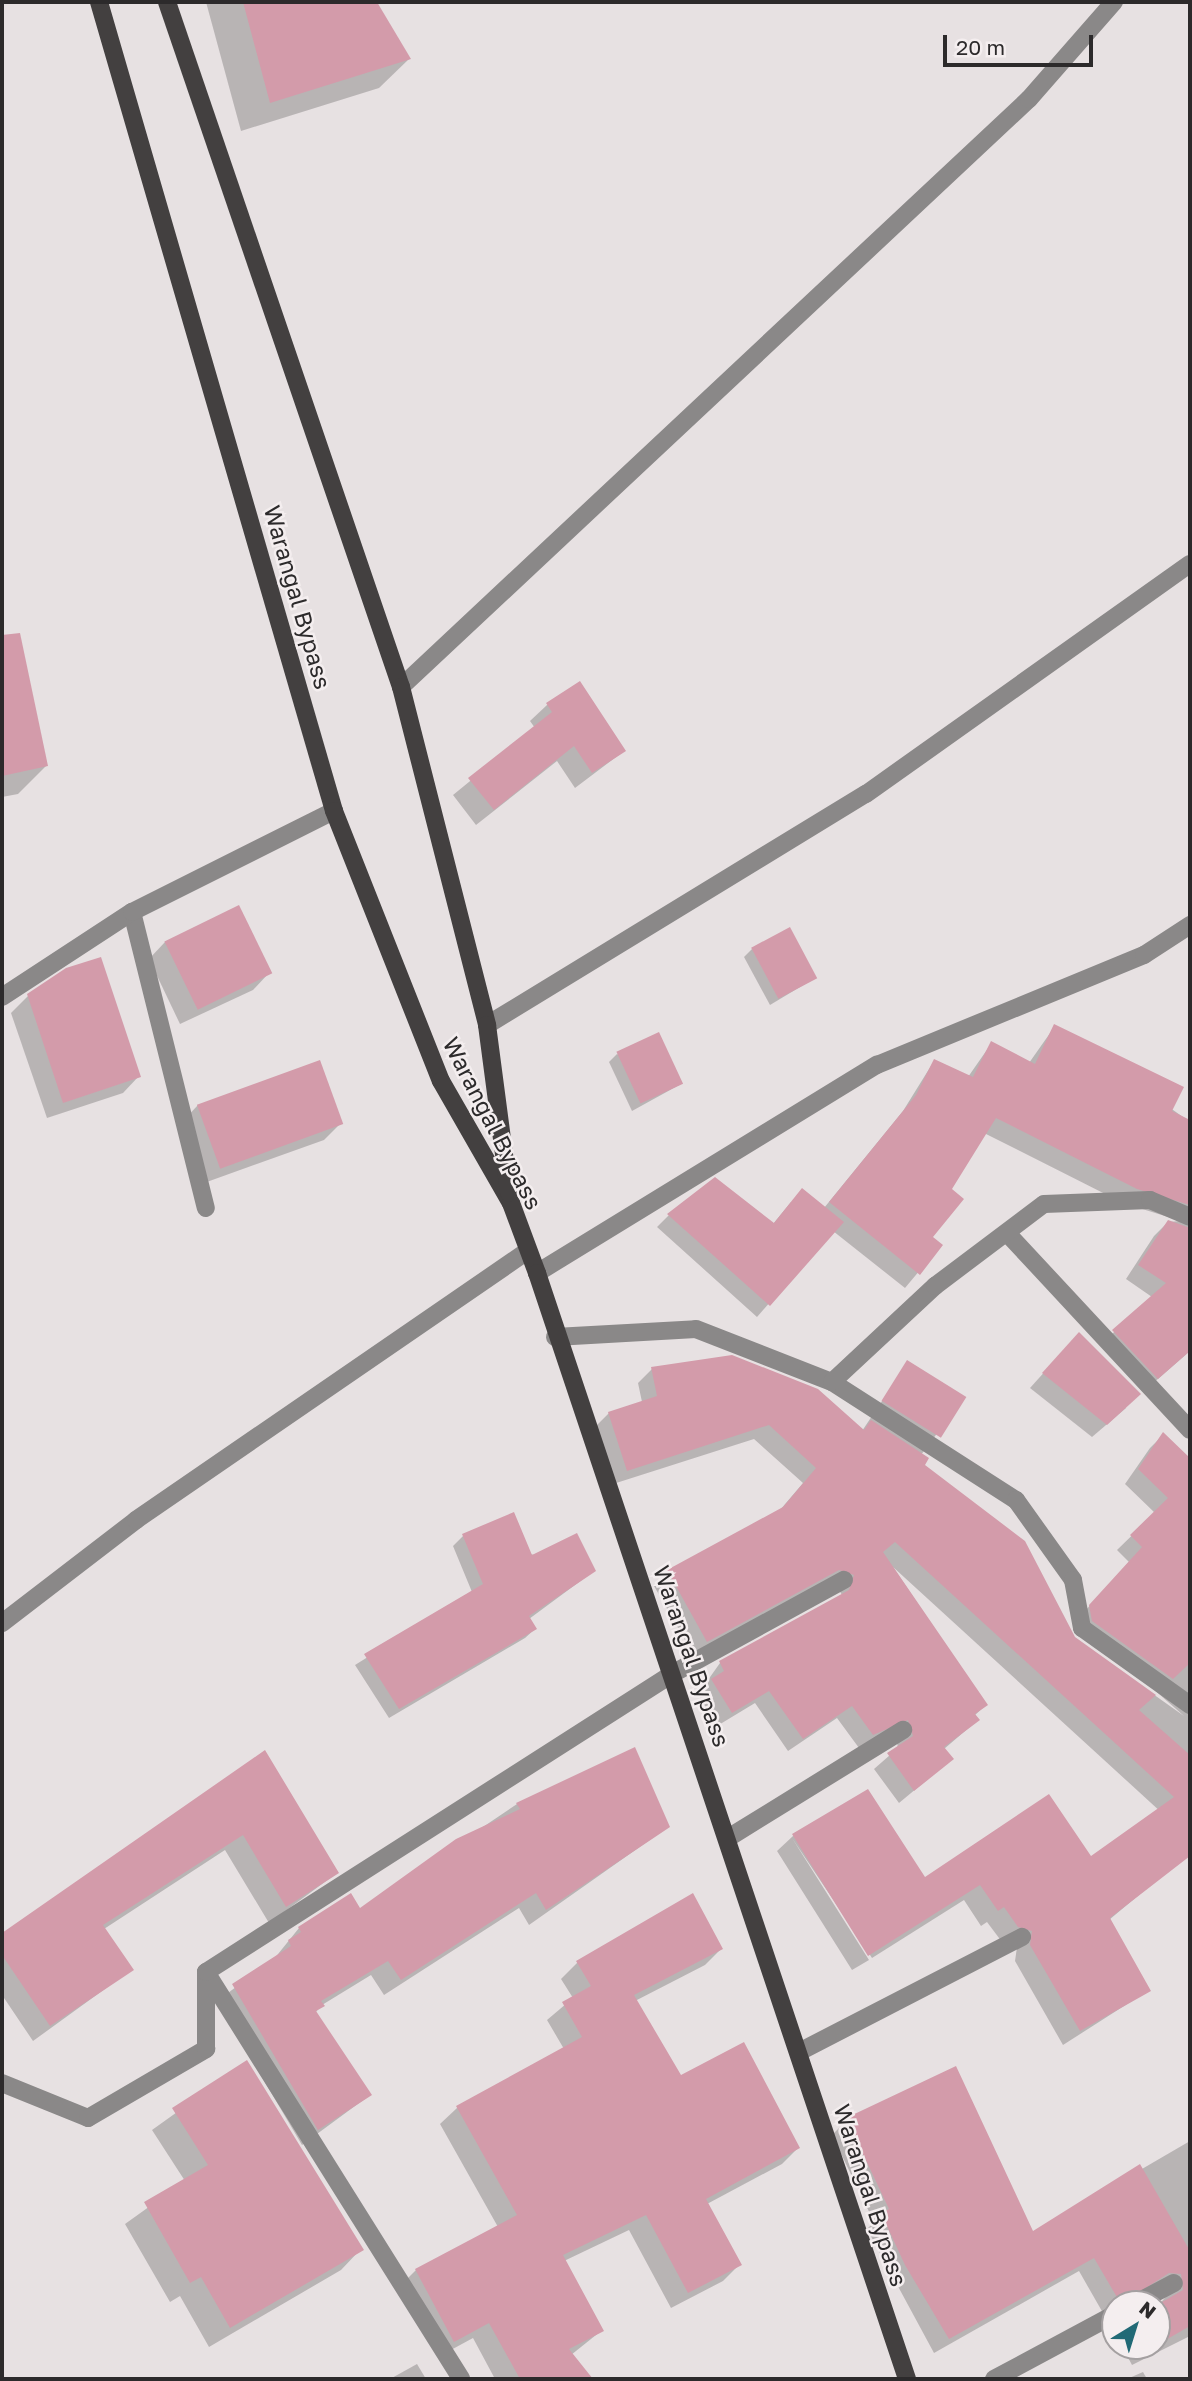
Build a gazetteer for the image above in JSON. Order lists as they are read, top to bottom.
{
  "streets": {
    "main road": ["Warangal Bypass"]
  },
  "scale_bar": "20 m",
  "north": "top right"
}
